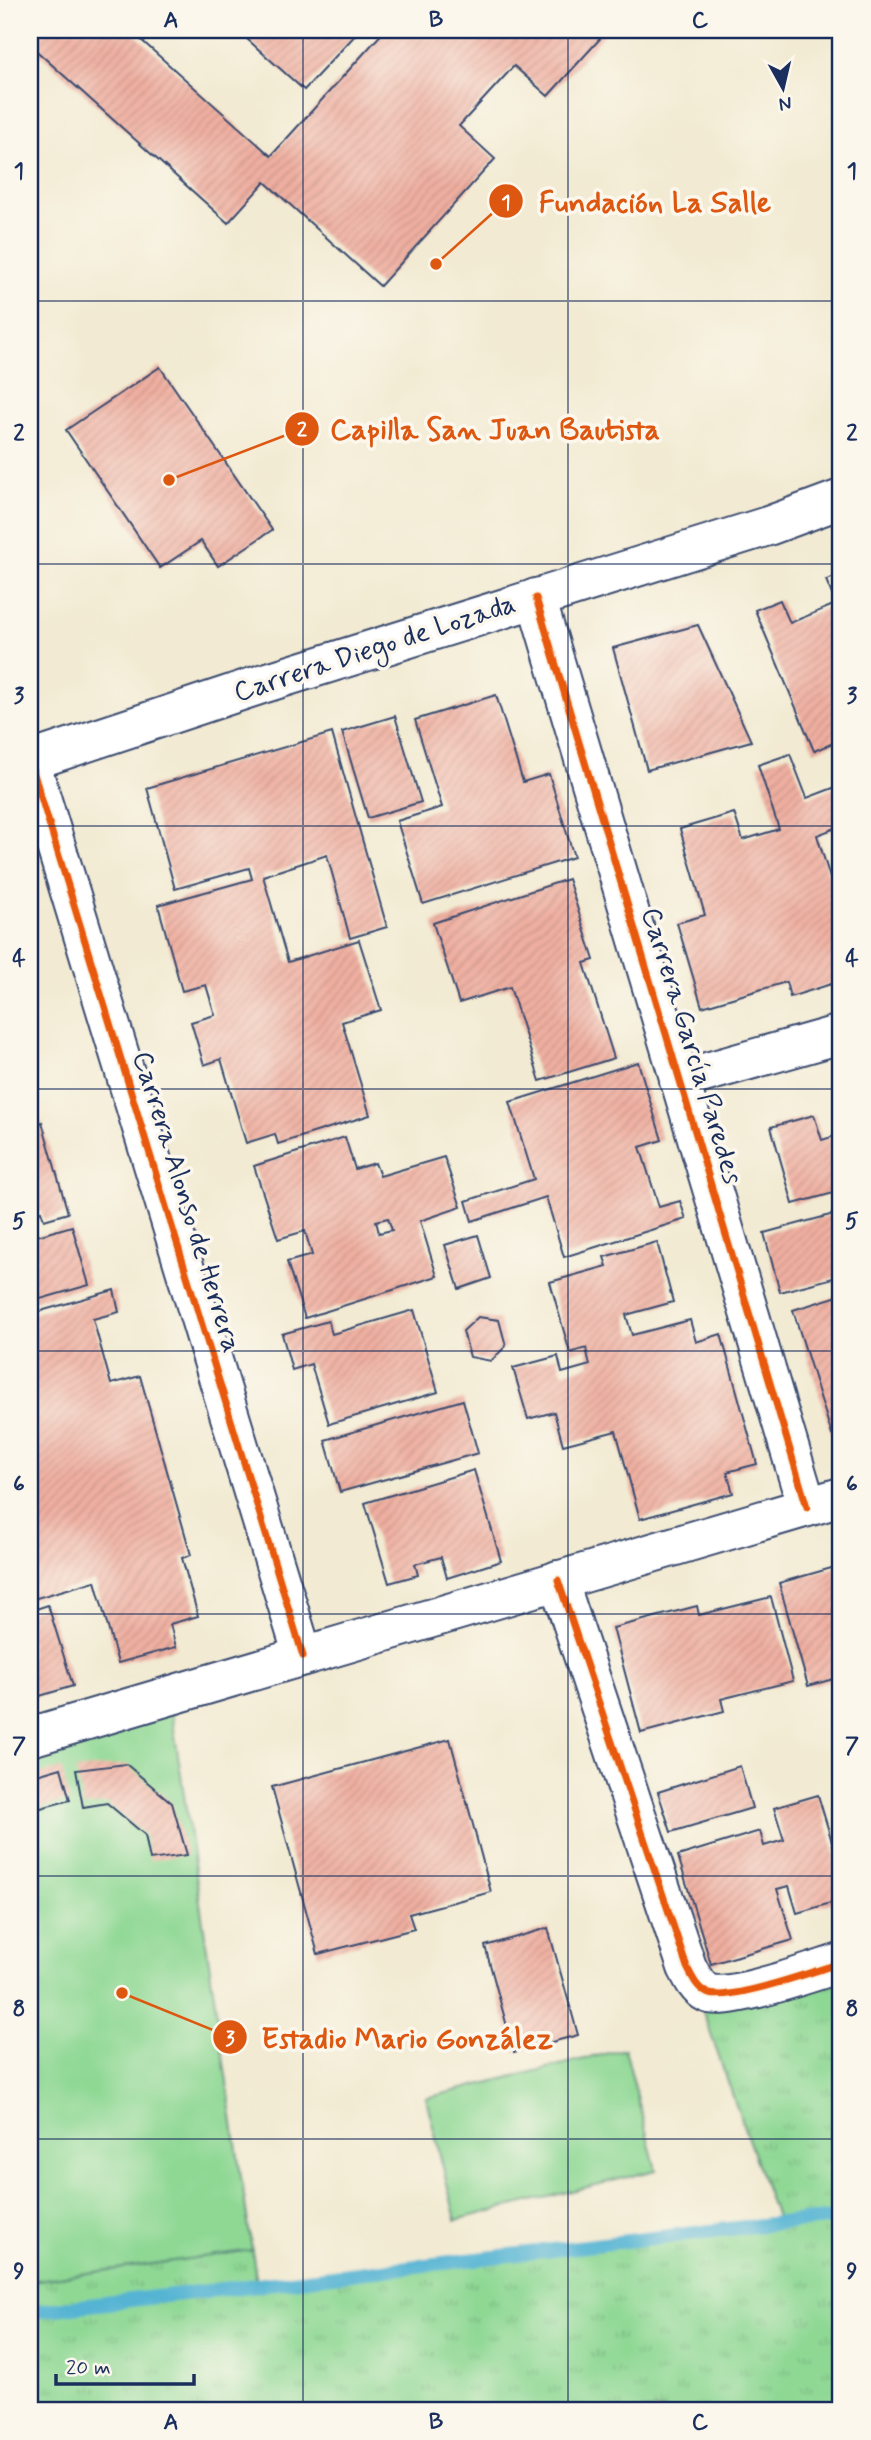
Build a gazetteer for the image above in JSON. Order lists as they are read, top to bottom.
{
  "streets": {
    "street": ["Carrera Diego de Lozada", "Carrera García Paredes", "Carrera Alonso de Herrera"]
  },
  "crossings": [
    ["Carrera Diego de Lozada", "Carrera García Paredes"],
    ["Carrera Diego de Lozada", "Carrera Alonso de Herrera"]
  ],
  "places": ["Fundación La Salle", "Capilla San Juan Bautista", "Estadio Mario González"],
  "scale_bar": "20 m",
  "north": "bottom",
  "grid": {
    "columns": ["A", "B", "C"],
    "rows": [
      "1",
      "2",
      "3",
      "4",
      "5",
      "6",
      "7",
      "8",
      "9"
    ]
  }
}
